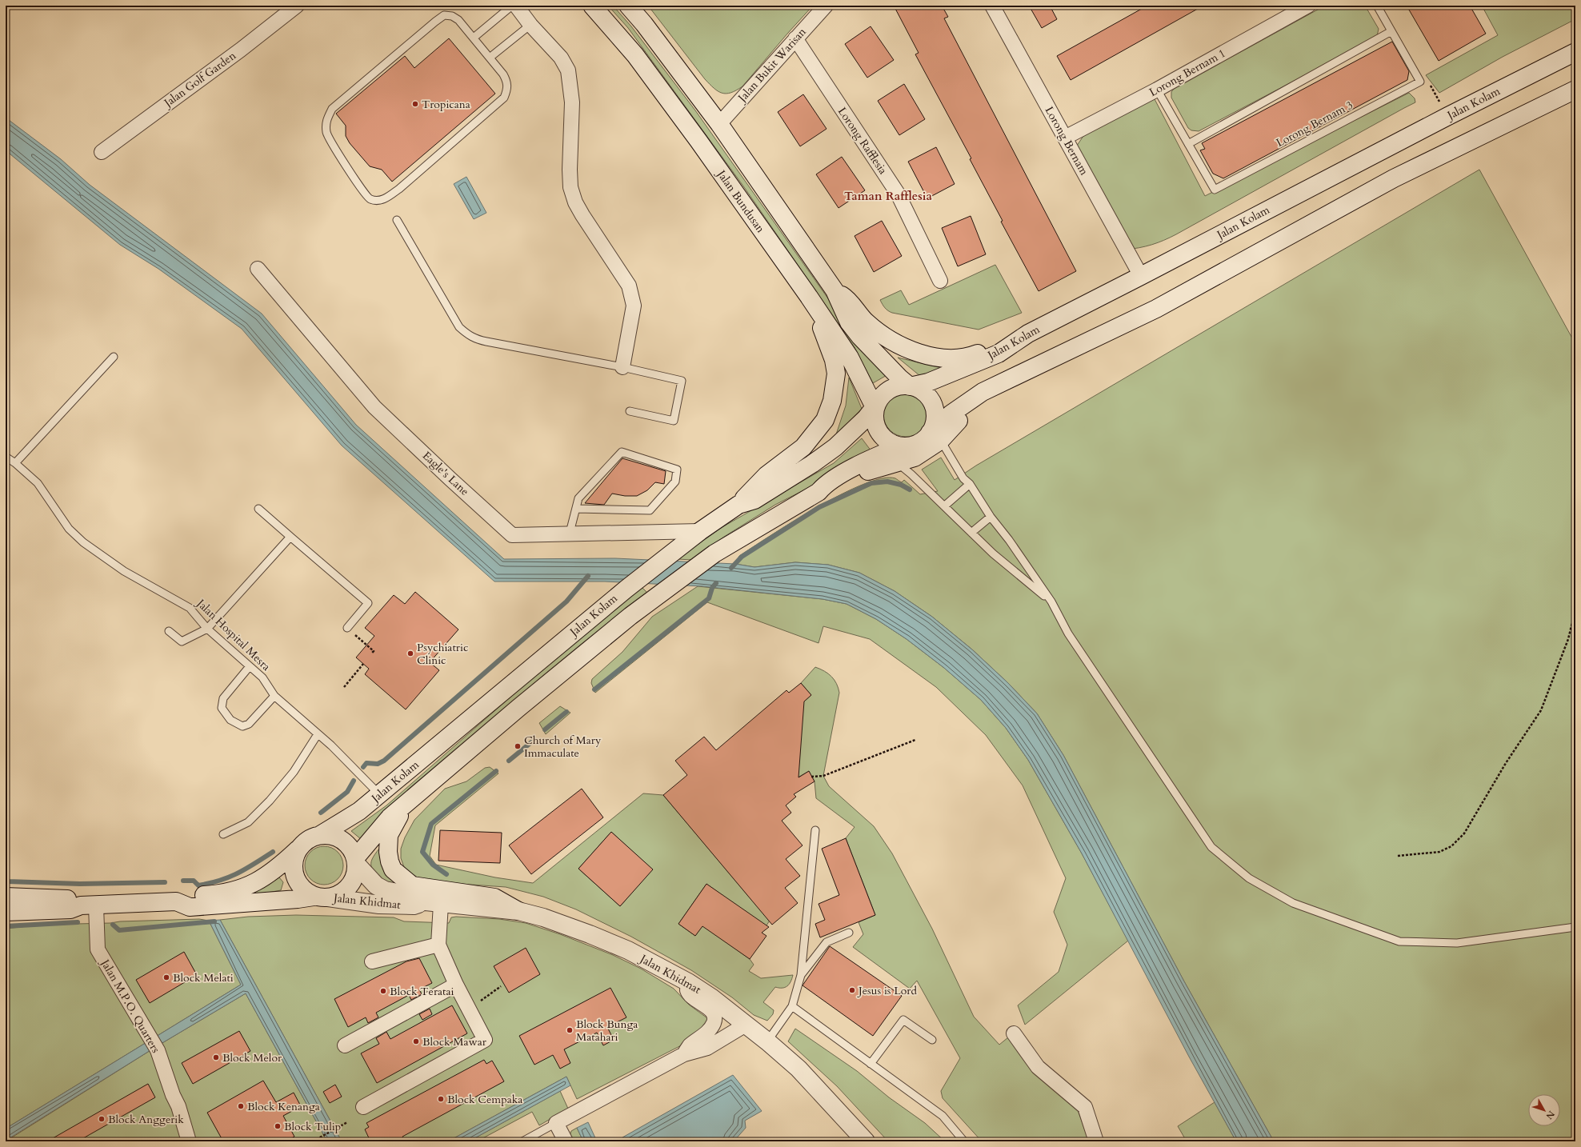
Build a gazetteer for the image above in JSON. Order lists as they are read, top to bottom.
{
  "streets": {
    "main road": ["Jalan Kolam", "Jalan Bundusan", "Jalan Khidmat"],
    "street": [
      "Jalan Bukit Warisan",
      "Lorong Bernam 1",
      "Jalan Golf Garden",
      "Lorong Rafflesia",
      "Lorong Bernam",
      "Eagle's Lane",
      "Jalan M.P.O. Quarters"
    ],
    "lane": ["Lorong Bernam 3", "Jalan Hospital Mesra"]
  },
  "crossings": [
    ["Jalan Bukit Warisan", "Lorong Rafflesia"],
    ["Lorong Bernam 1", "Lorong Bernam 3"],
    ["Lorong Bernam 1", "Lorong Bernam"],
    ["Jalan Kolam", "Lorong Bernam"],
    ["Jalan Kolam", "Jalan Bundusan"],
    ["Jalan Kolam", "Eagle's Lane"],
    ["Jalan Kolam", "Jalan Hospital Mesra"],
    ["Jalan Kolam", "Jalan Khidmat"]
  ],
  "districts": ["Taman Rafflesia"],
  "places": [
    "Tropicana",
    "Psychiatric Clinic",
    "Church of Mary Immaculate",
    "Block Melati",
    "Jesus is Lord",
    "Block Teratai",
    "Block Bunga Matahari",
    "Block Mawar",
    "Block Melor",
    "Block Cempaka",
    "Block Kenanga",
    "Block Anggerik",
    "Block Tulip"
  ],
  "north": "bottom right"
}
